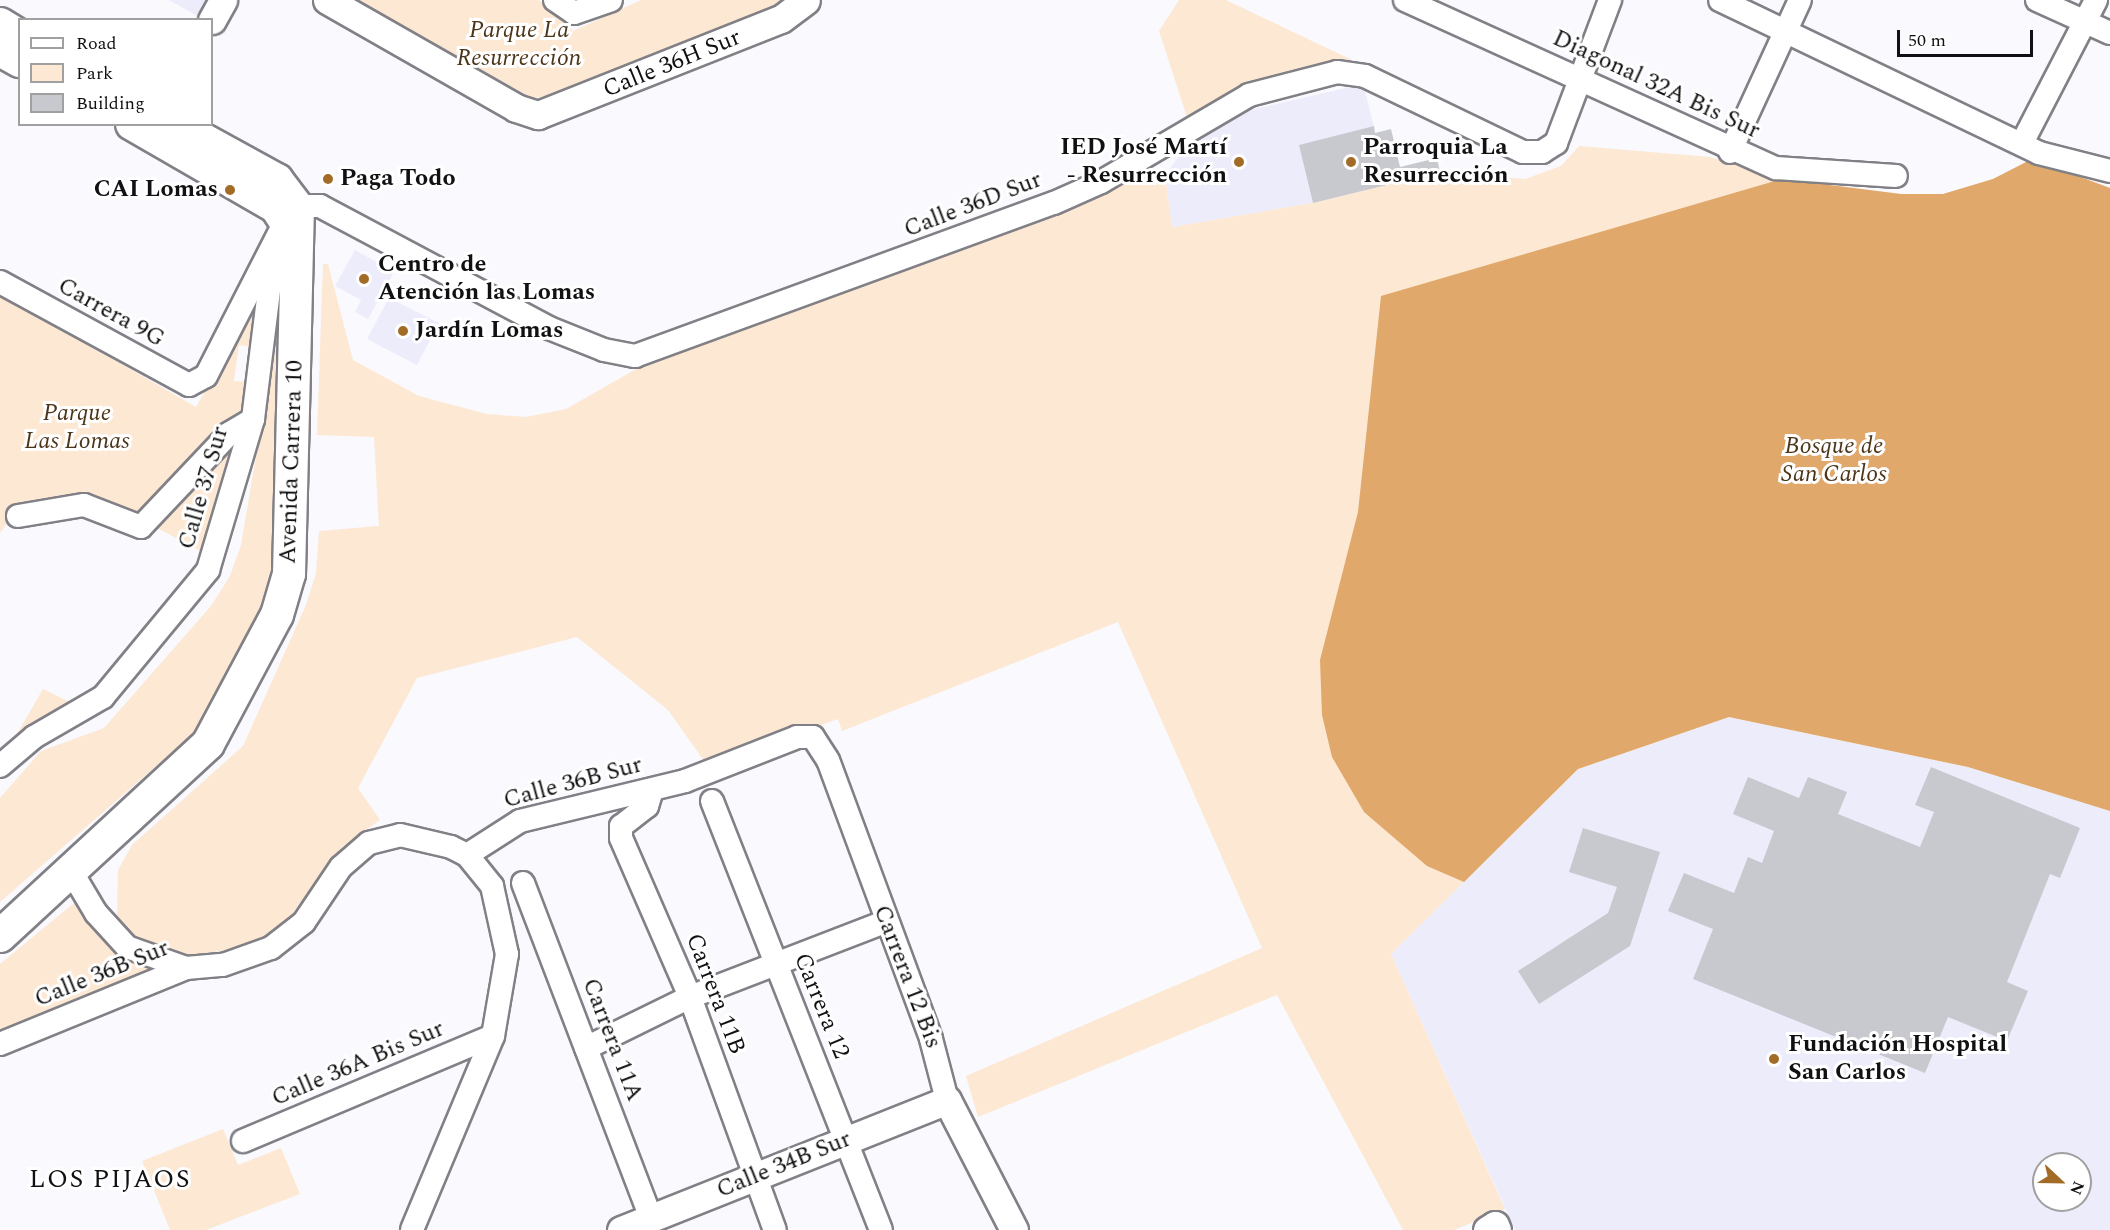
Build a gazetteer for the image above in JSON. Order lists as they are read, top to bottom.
{
  "streets": {
    "main road": ["Avenida Carrera 10"],
    "street": [
      "Calle 36H Sur",
      "Diagonal 32A Bis Sur",
      "Calle 36D Sur",
      "Carrera 9G",
      "Calle 37 Sur",
      "Calle 36B Sur",
      "Carrera 12 Bis",
      "Carrera 11B",
      "Carrera 12",
      "Carrera 11A",
      "Calle 36A Bis Sur",
      "Calle 34B Sur"
    ]
  },
  "crossings": [
    ["Diagonal 32A Bis Sur", "Calle 36D Sur"],
    ["Calle 36D Sur", "Carrera 9G"],
    ["Calle 36D Sur", "Avenida Carrera 10"],
    ["Calle 36D Sur", "Calle 37 Sur"],
    ["Carrera 9G", "Avenida Carrera 10"],
    ["Carrera 9G", "Calle 37 Sur"],
    ["Avenida Carrera 10", "Calle 37 Sur"],
    ["Calle 36B Sur", "Carrera 12 Bis"],
    ["Calle 36B Sur", "Carrera 11B"],
    ["Carrera 12 Bis", "Calle 34B Sur"],
    ["Carrera 11B", "Calle 34B Sur"],
    ["Carrera 12", "Calle 34B Sur"],
    ["Carrera 11A", "Calle 34B Sur"]
  ],
  "districts": ["LOS PIJAOS"],
  "parks": ["Parque La Resurrección", "Parque Las Lomas", "Bosque de San Carlos"],
  "places": [
    "IED José Martí - Resurrección",
    "Parroquia La Resurrección",
    "Paga Todo",
    "CAI Lomas",
    "Centro de Atención las Lomas",
    "Jardín Lomas",
    "Fundación Hospital San Carlos"
  ],
  "legend": ["Road", "Park", "Building"],
  "scale_bar": "50 m",
  "north": "right"
}
